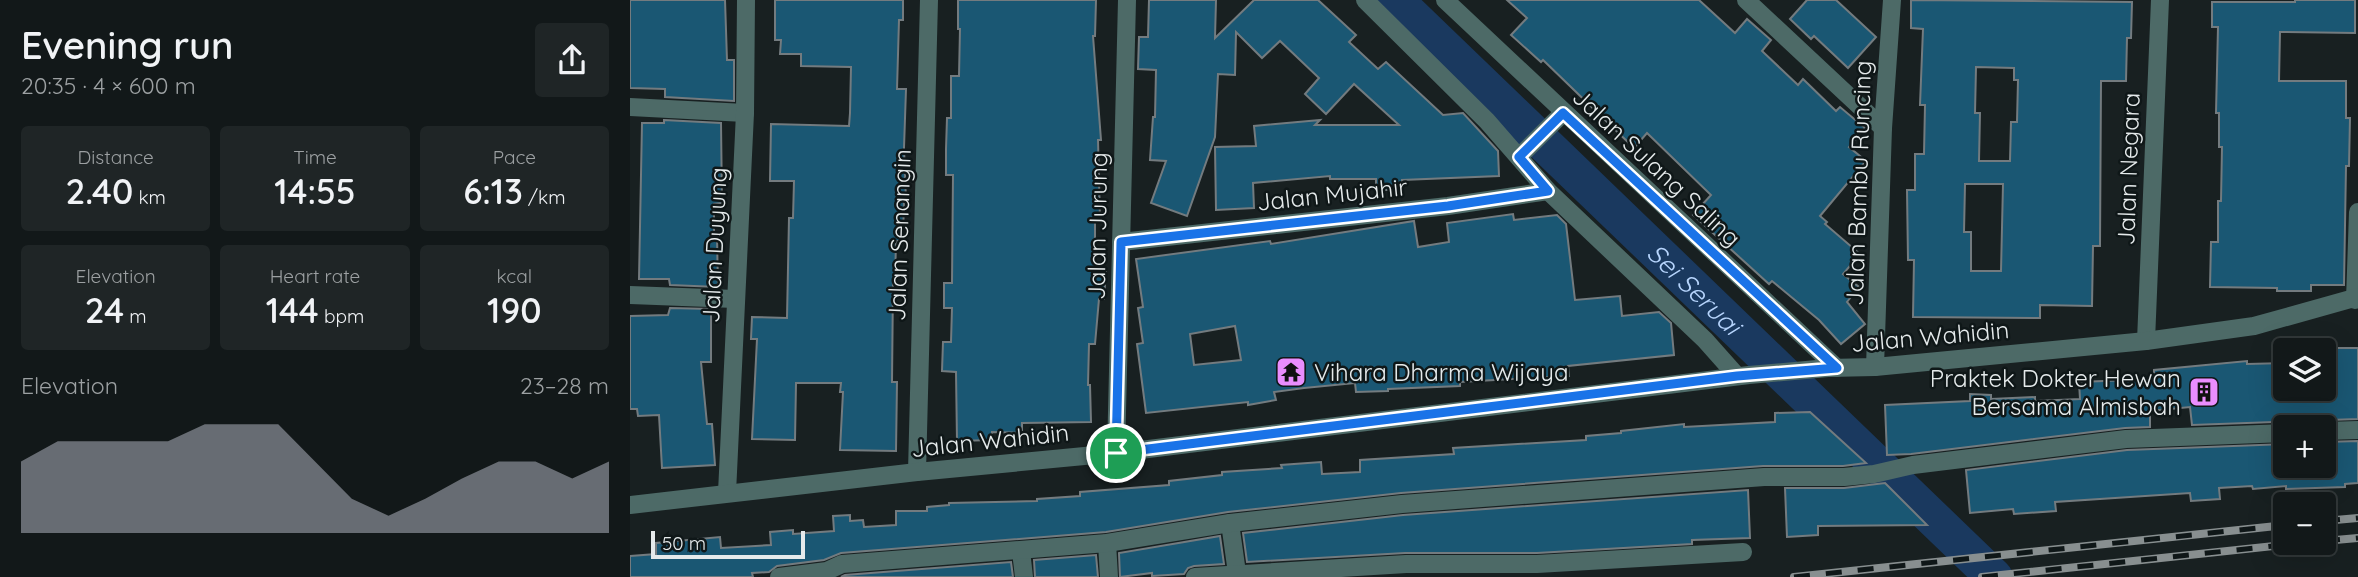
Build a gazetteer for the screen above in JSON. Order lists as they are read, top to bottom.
{
  "streets": {
    "street": [
      "Jalan Sulang Saling",
      "Jalan Negara",
      "Jalan Bambu Runcing",
      "Jalan Mujahir",
      "Jalan Jurung",
      "Jalan Senangin",
      "Jalan Duyung",
      "Jalan Wahidin"
    ]
  },
  "crossings": [
    ["Jalan Sulang Saling", "Jalan Wahidin"],
    ["Jalan Negara", "Jalan Wahidin"],
    ["Jalan Bambu Runcing", "Jalan Wahidin"],
    ["Jalan Mujahir", "Jalan Jurung"],
    ["Jalan Jurung", "Jalan Wahidin"],
    ["Jalan Senangin", "Jalan Wahidin"],
    ["Jalan Duyung", "Jalan Wahidin"]
  ],
  "water": ["Sei Seruai"],
  "places": {
    "temple": ["Vihara Dharma Wijaya"],
    "building": ["Praktek Dokter Hewan Bersama Almisbah"]
  },
  "scale_bar": "50 m",
  "page": {
    "heading": ["Evening run", "20:35 · 4 × 600 m"],
    "stats": [
      ["Distance", "2.40 km"],
      ["Time", "14:55"],
      ["Pace", "6:13 /km"],
      ["Elevation", "24 m"],
      ["Heart rate", "144 bpm"],
      ["kcal", "190"]
    ],
    "map_buttons": ["+", "−"],
    "chart": ["Elevation", "23–28 m"],
    "scale": "50 m"
  }
}
